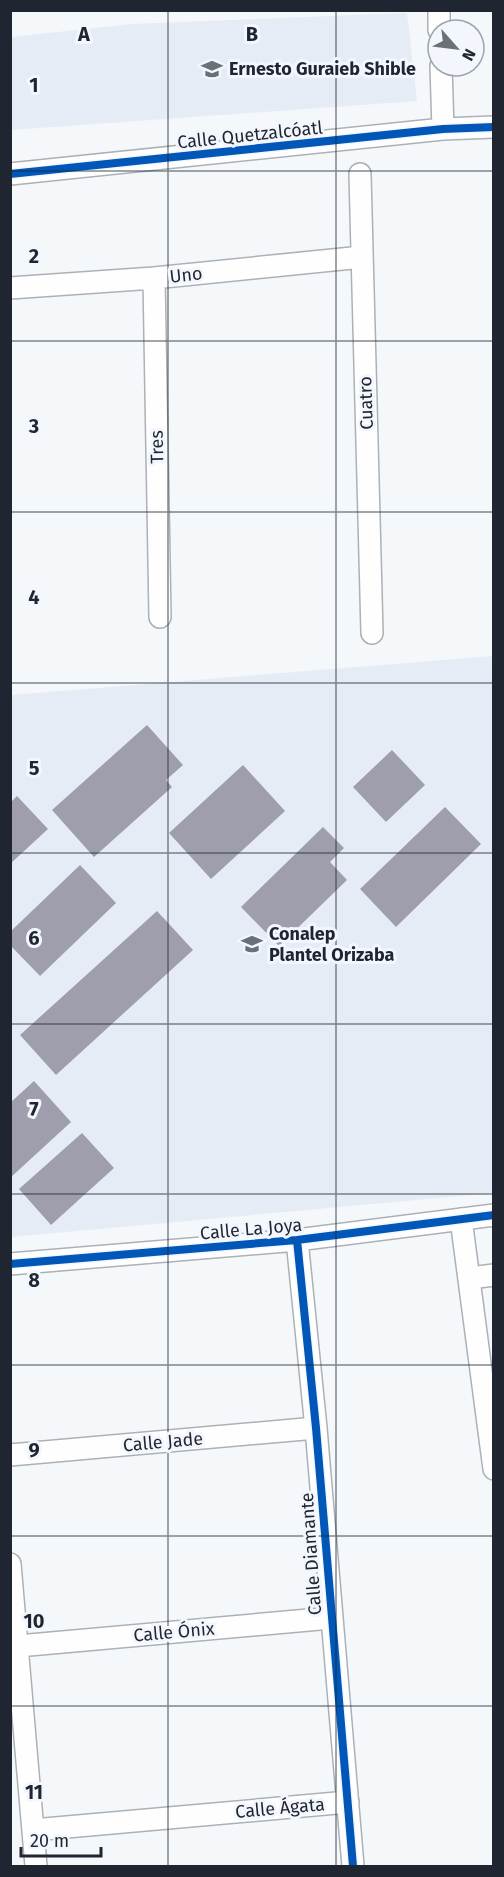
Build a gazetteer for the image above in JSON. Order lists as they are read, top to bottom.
{
  "streets": {
    "street": [
      "Calle Quetzalcóatl",
      "Uno",
      "Cuatro",
      "Tres",
      "Calle La Joya",
      "Calle Jade",
      "Calle Diamante",
      "Calle Ónix",
      "Calle Ágata"
    ]
  },
  "crossings": [
    ["Uno", "Cuatro"],
    ["Uno", "Tres"],
    ["Calle La Joya", "Calle Diamante"],
    ["Calle Jade", "Calle Diamante"],
    ["Calle Diamante", "Calle Ónix"],
    ["Calle Diamante", "Calle Ágata"]
  ],
  "places": {
    "school or university": ["Ernesto Guraieb Shible", "Conalep Plantel Orizaba"]
  },
  "scale_bar": "20 m",
  "north": "bottom right",
  "grid": {
    "columns": ["A", "B"],
    "rows": [
      "1",
      "2",
      "3",
      "4",
      "5",
      "6",
      "7",
      "8",
      "9",
      "10",
      "11"
    ]
  }
}
